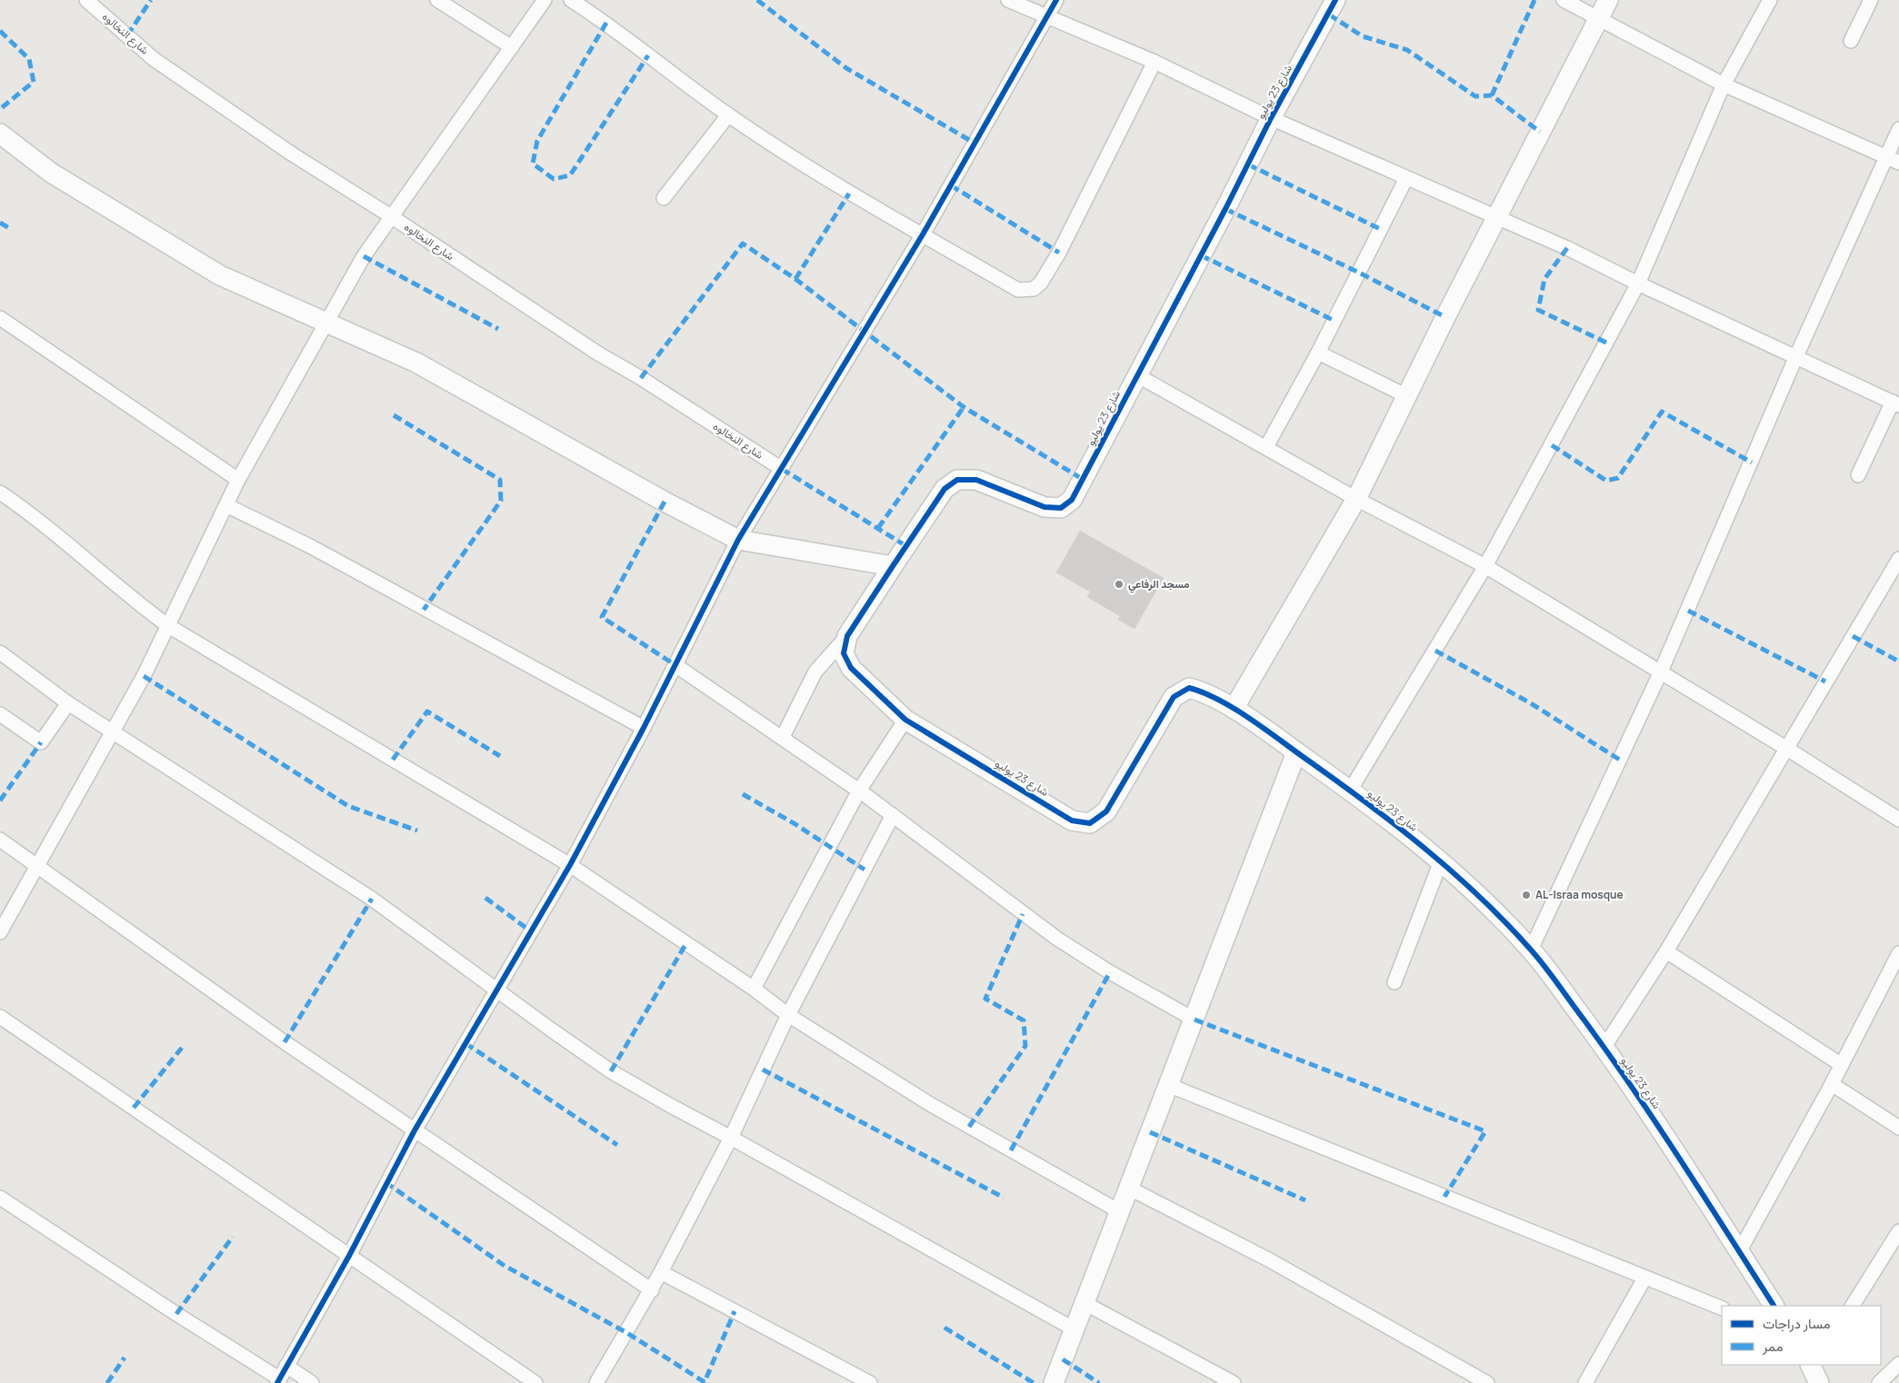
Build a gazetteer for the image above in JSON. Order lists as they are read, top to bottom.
{
  "streets": {
    "street": ["شارع النخالوه", "شارع 23 يوليو"]
  },
  "places": ["مسجد الرفاعي", "AL-Israa mosque"],
  "legend": ["مسار دراجات", "ممر"]
}
